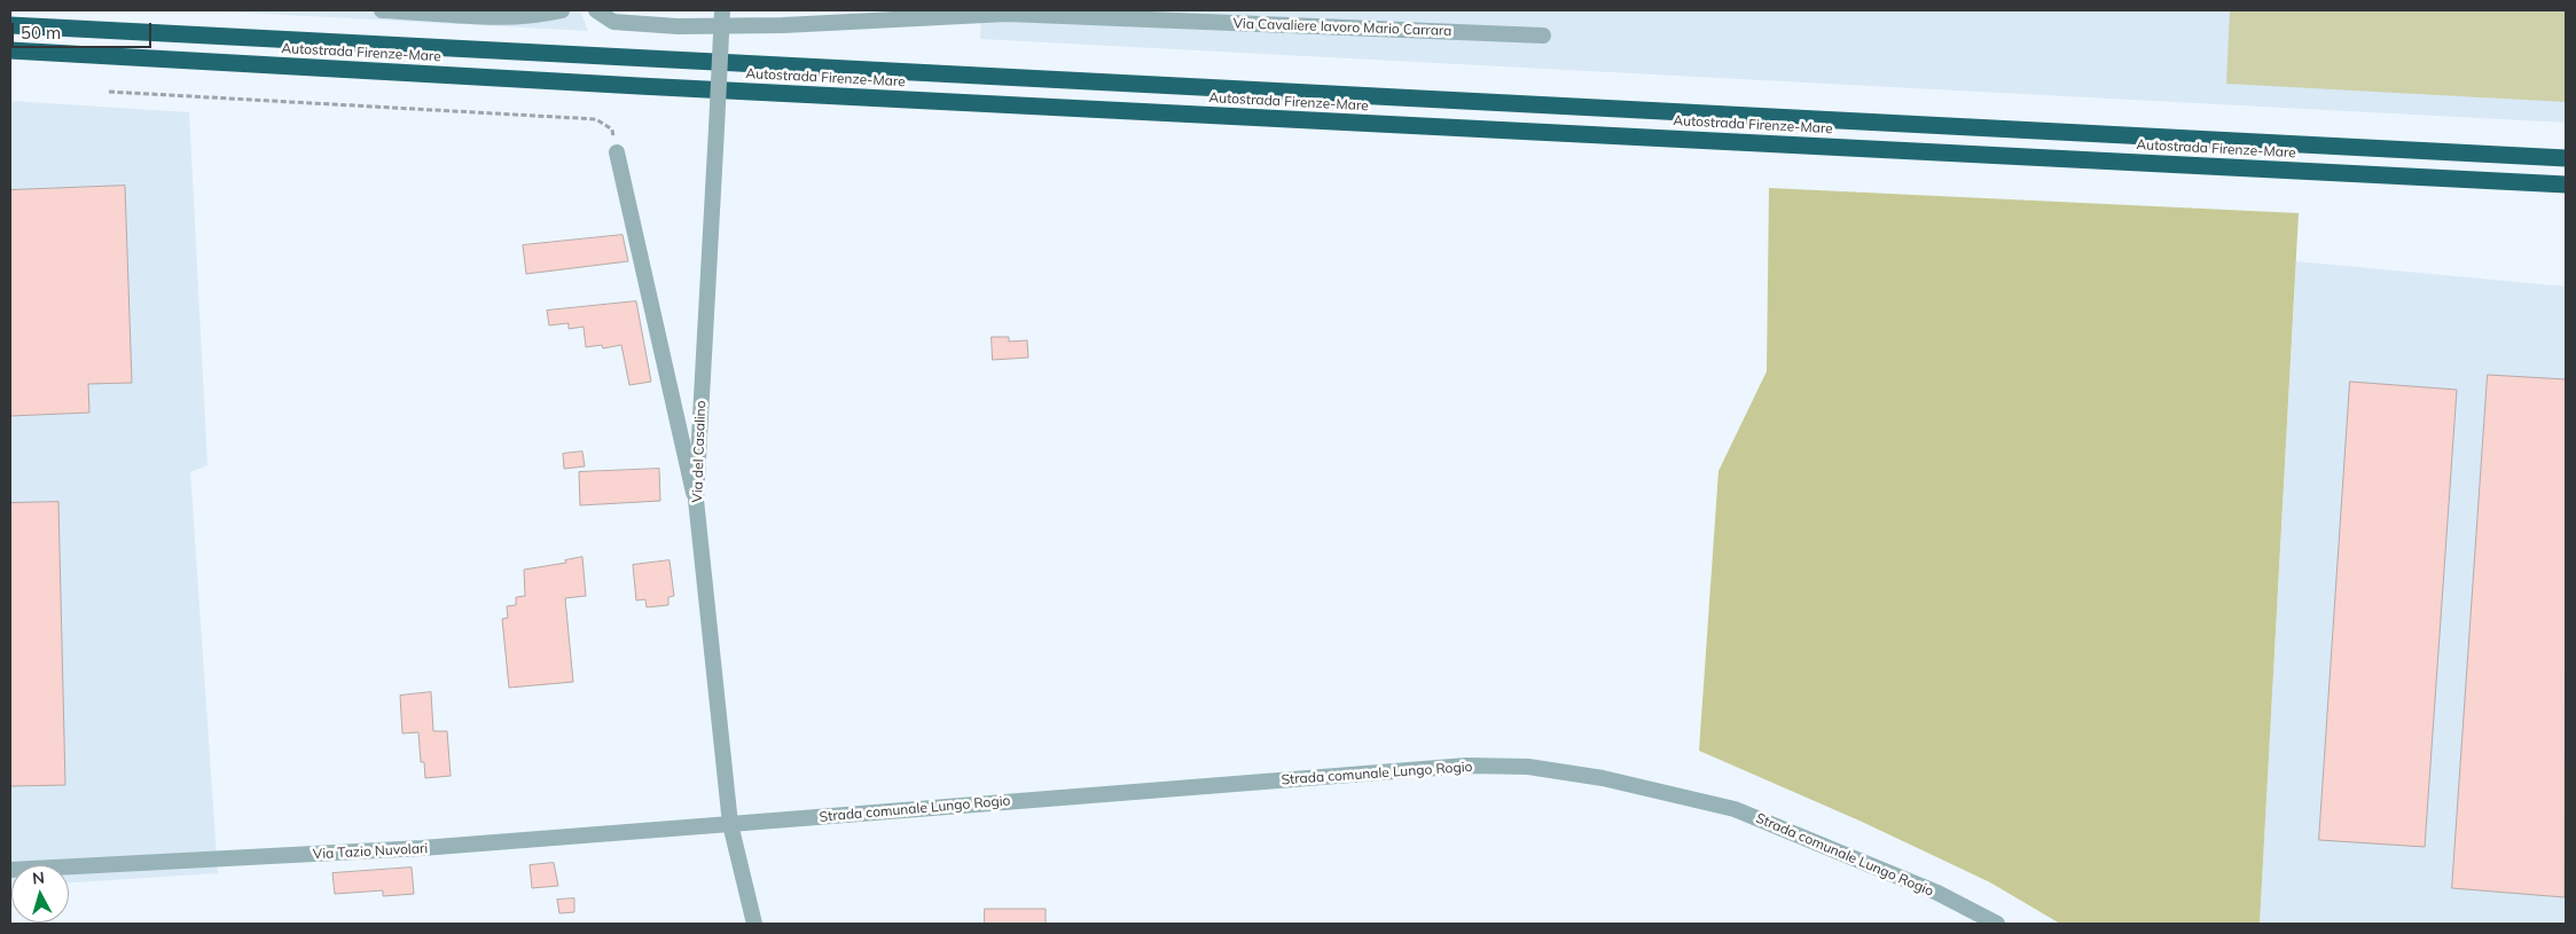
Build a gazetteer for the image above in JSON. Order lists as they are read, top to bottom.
{
  "streets": {
    "highway": ["Autostrada Firenze-Mare"],
    "street": [
      "Via Cavaliere lavoro Mario Carrara",
      "Via del Casalino",
      "Strada comunale Lungo Rogio",
      "Via Tazio Nuvolari"
    ]
  },
  "crossings": [
    ["Via del Casalino", "Strada comunale Lungo Rogio"],
    ["Via del Casalino", "Via Tazio Nuvolari"],
    ["Strada comunale Lungo Rogio", "Via Tazio Nuvolari"]
  ],
  "scale_bar": "50 m",
  "north": "top"
}
